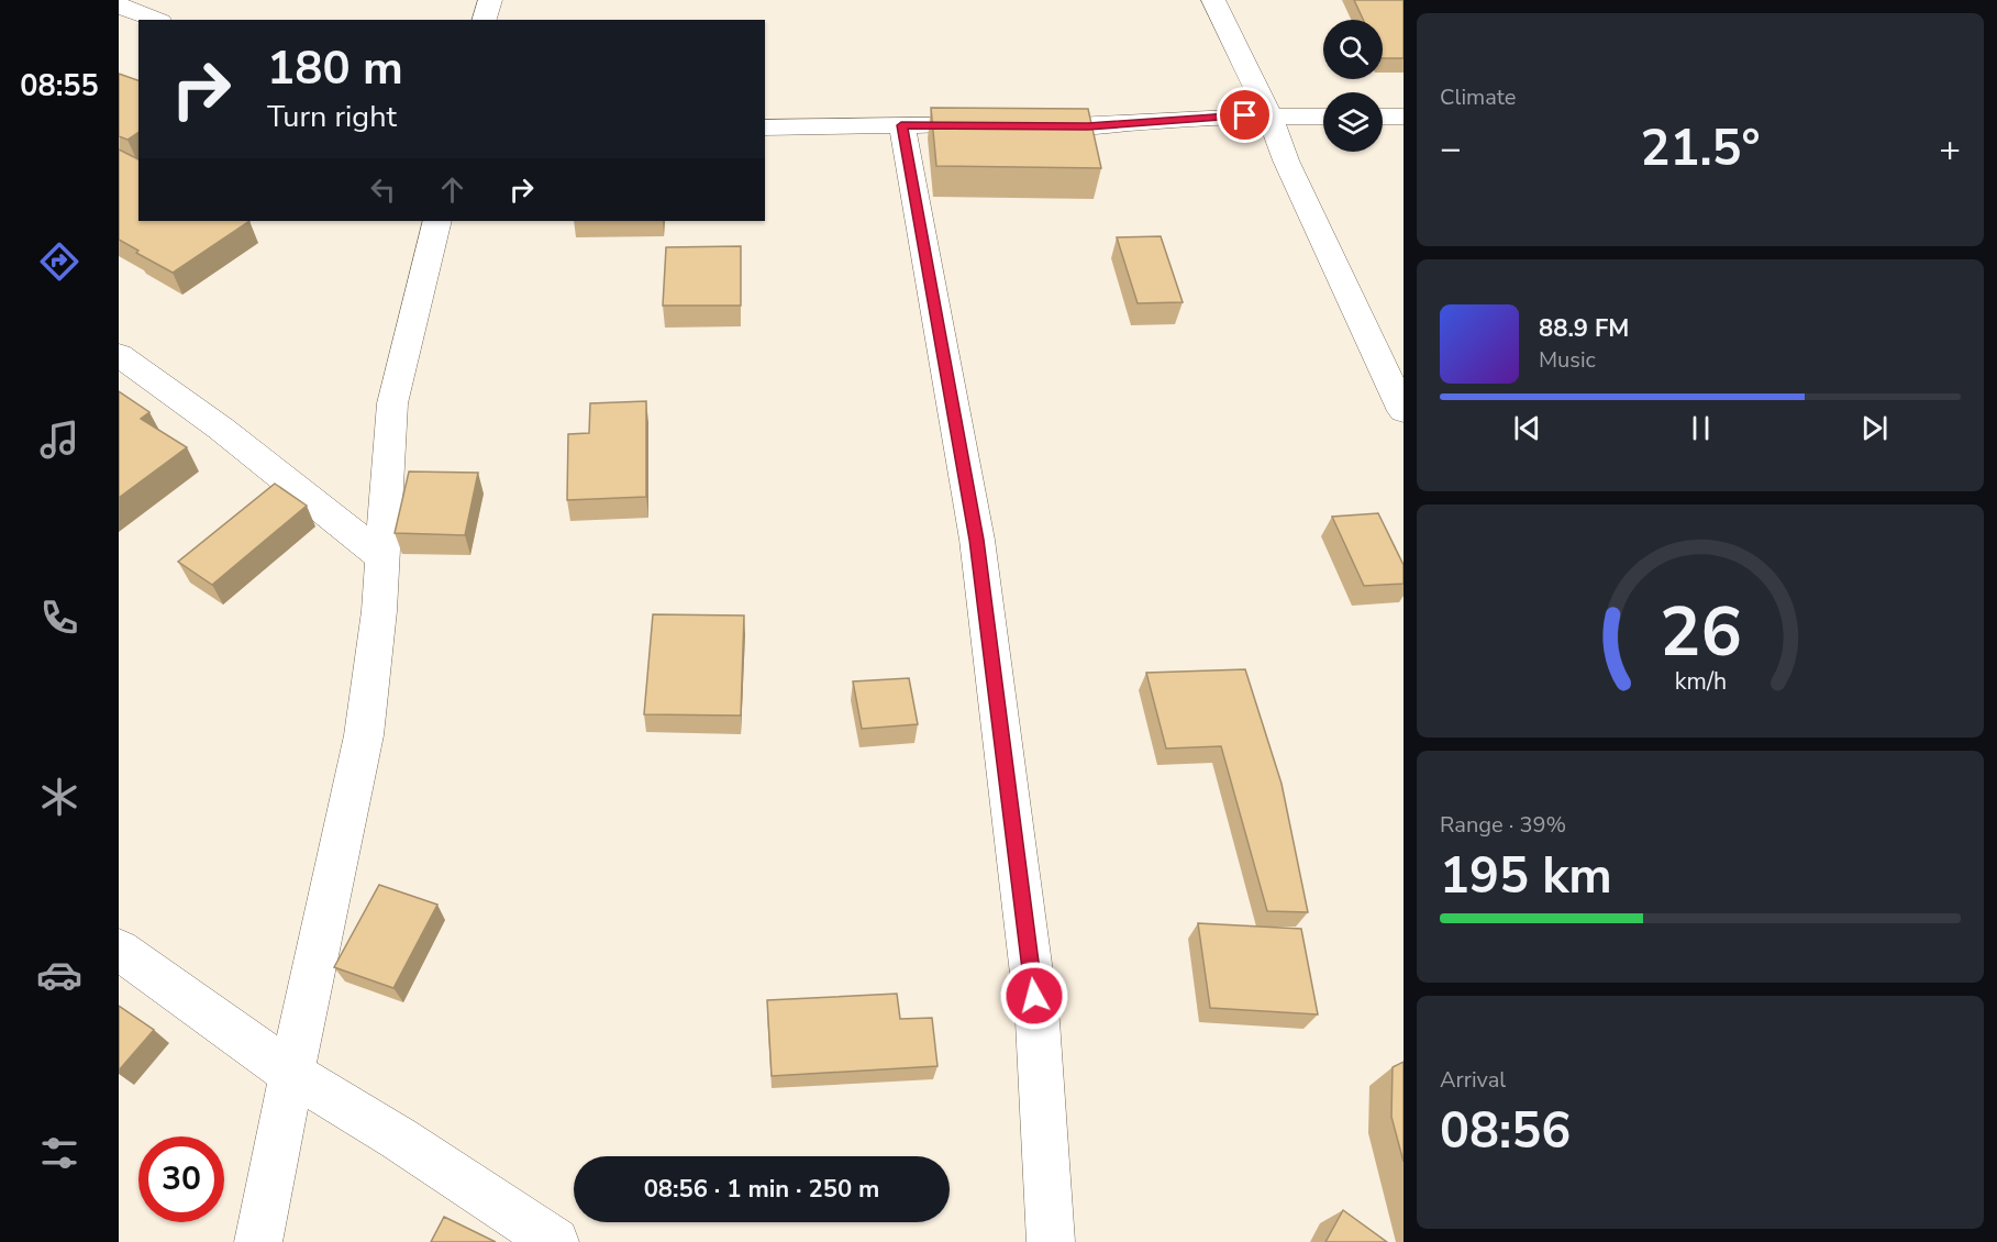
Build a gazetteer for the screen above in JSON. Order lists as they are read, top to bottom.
{
  "page": {
    "tabs": "08:55",
    "tile": [
      "Climate",
      ["Range · 39%", "195 km"],
      ["Arrival", "08:56"]
    ],
    "turn": ["180 m", "Turn right"],
    "heat": ["−", "21.5°", "+"],
    "song": ["88.9 FM", "Music"],
    "limit": "30",
    "trip": "08:56 · 1 min · 250 m",
    "gauge": ["26", "km/h"]
  }
}
